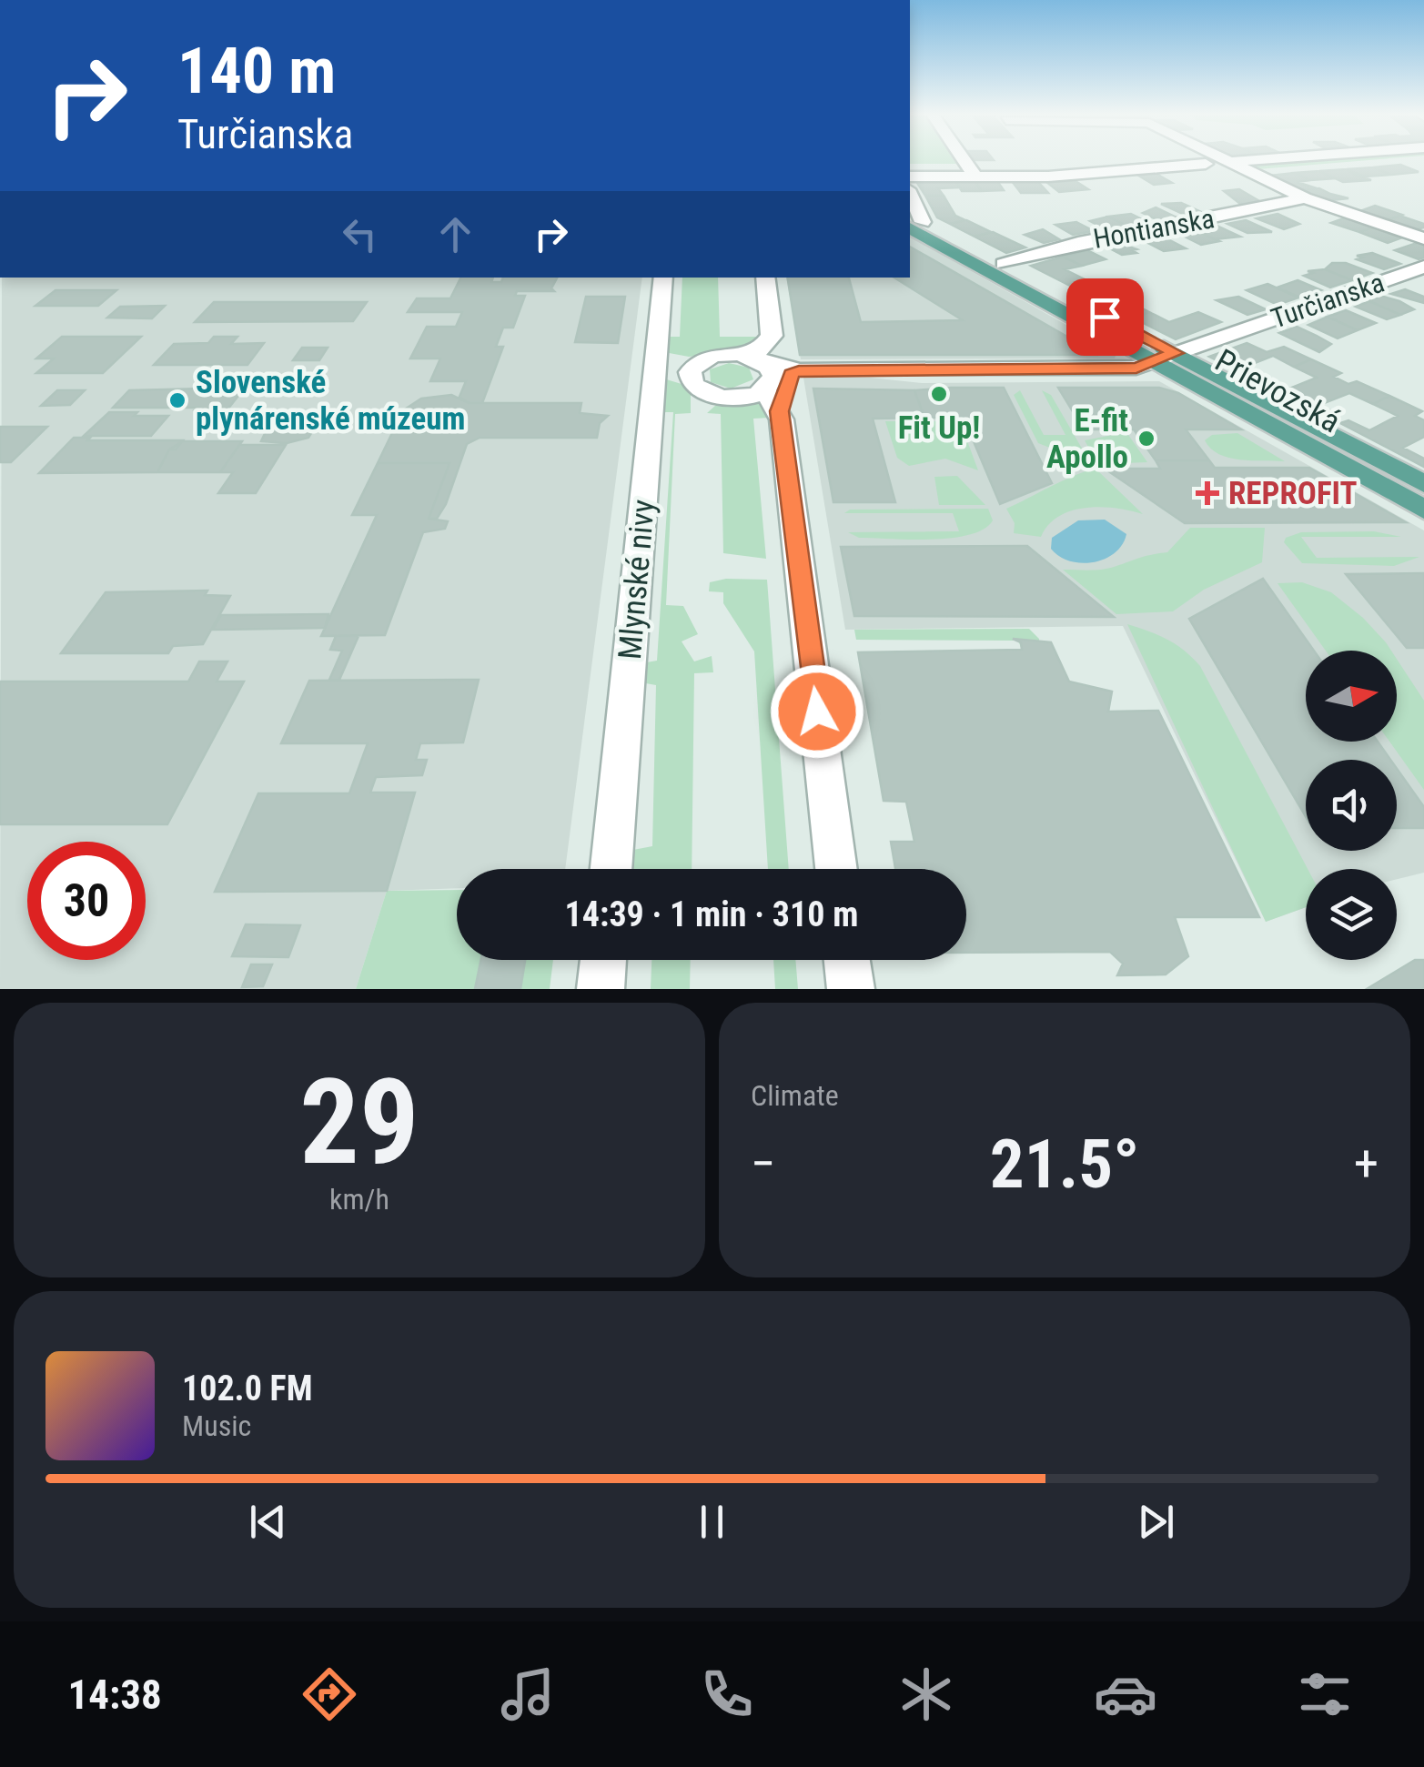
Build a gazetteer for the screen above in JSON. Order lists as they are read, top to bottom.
{
  "streets": {
    "main road": ["Prievozská"],
    "street": ["Hontianska", "Turčianska", "Mlynské nivy"]
  },
  "crossings": [
    ["Hontianska", "Prievozská"],
    ["Turčianska", "Prievozská"]
  ],
  "places": {
    "other": ["Fit Up!", "Slovenské plynárenské múzeum", "E-fit Apollo"],
    "health": ["REPROFIT"]
  },
  "north": "right",
  "page": {
    "turn": ["140 m", "Turčianska"],
    "limit": "30",
    "trip": "14:39 · 1 min · 310 m",
    "tile": [
      ["29", "km/h"],
      "Climate"
    ],
    "heat": ["−", "21.5°", "+"],
    "song": ["102.0 FM", "Music"],
    "tabs": "14:38"
  }
}
